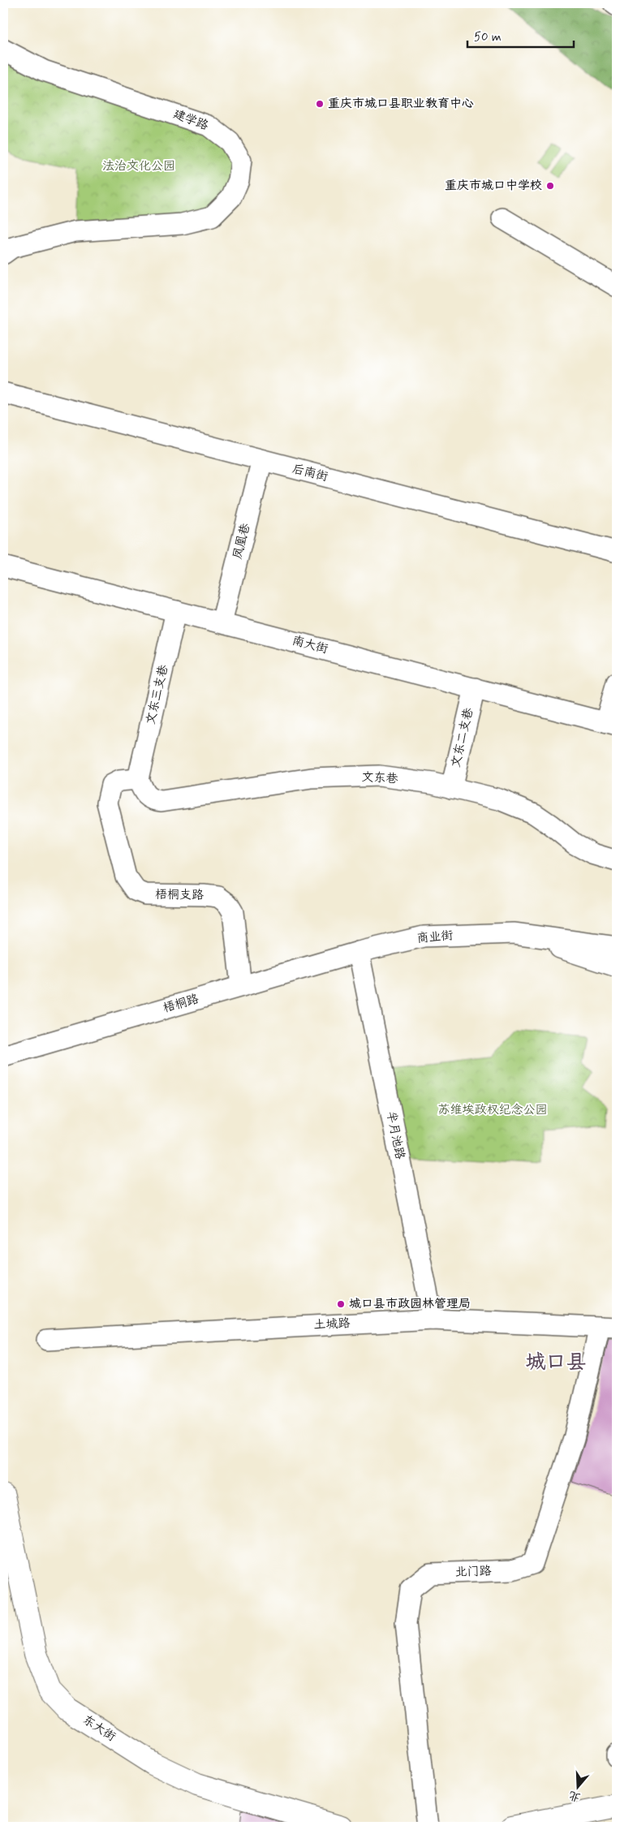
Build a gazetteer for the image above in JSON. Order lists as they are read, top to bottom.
{
  "streets": {
    "main road": ["东大街"],
    "street": [
      "建学路",
      "后南街",
      "凤凰巷",
      "南大街",
      "文东三支巷",
      "文东二支巷",
      "文东巷",
      "梧桐支路",
      "商业街",
      "梧桐路",
      "半月池路",
      "土城路",
      "北门路"
    ]
  },
  "crossings": [
    ["后南街", "凤凰巷"],
    ["凤凰巷", "南大街"],
    ["南大街", "文东三支巷"],
    ["南大街", "文东二支巷"],
    ["文东三支巷", "文东巷"],
    ["文东三支巷", "梧桐支路"],
    ["文东二支巷", "文东巷"],
    ["文东巷", "梧桐支路"],
    ["梧桐支路", "梧桐路"],
    ["商业街", "梧桐路"],
    ["商业街", "半月池路"],
    ["梧桐路", "半月池路"],
    ["半月池路", "土城路"],
    ["土城路", "北门路"]
  ],
  "districts": ["城口县"],
  "parks": ["法治文化公园", "苏维埃政权纪念公园"],
  "places": ["重庆市城口县职业教育中心", "重庆市城口中学校", "城口县市政园林管理局"],
  "scale_bar": "50 m",
  "north": "bottom"
}
